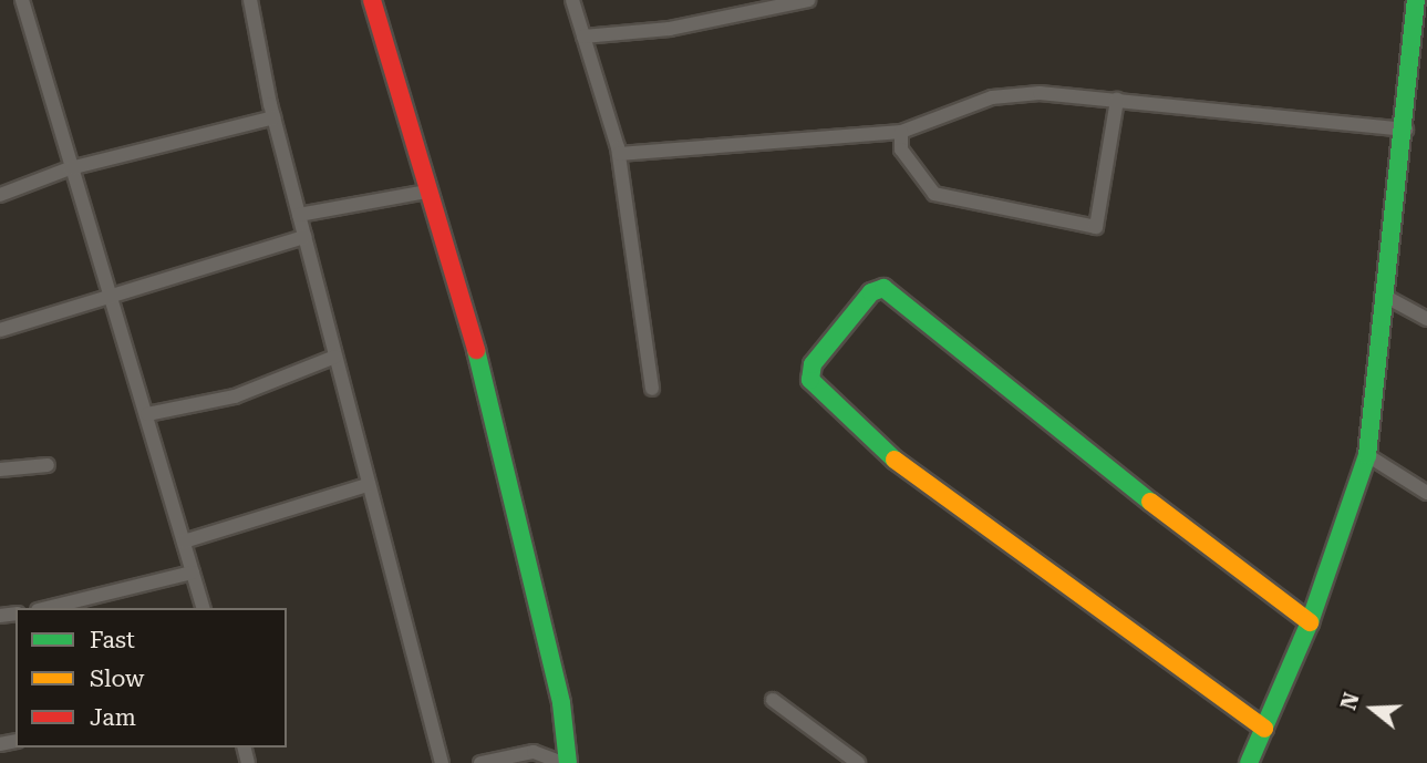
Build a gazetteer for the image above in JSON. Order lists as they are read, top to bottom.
{
  "legend": ["Fast", "Slow", "Jam"],
  "north": "left"
}
